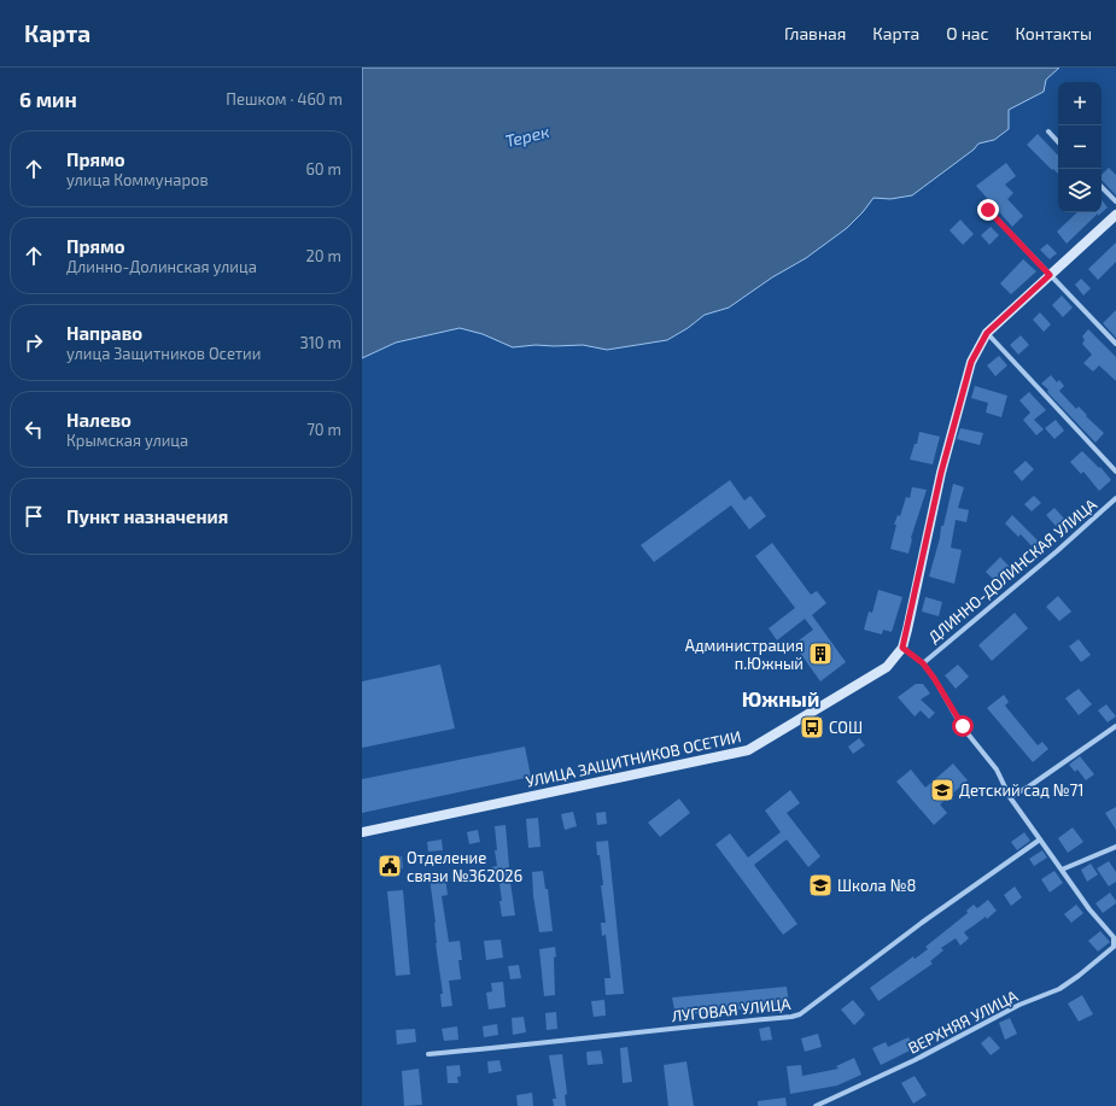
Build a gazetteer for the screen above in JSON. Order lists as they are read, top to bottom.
{
  "streets": {
    "street": [
      "ДЛИННО-ДОЛИНСКАЯ УЛИЦА",
      "УЛИЦА ЗАЩИТНИКОВ ОСЕТИИ",
      "ЛУГОВАЯ УЛИЦА",
      "ВЕРХНЯЯ УЛИЦА"
    ]
  },
  "crossings": [
    ["ДЛИННО-ДОЛИНСКАЯ УЛИЦА", "УЛИЦА ЗАЩИТНИКОВ ОСЕТИИ"]
  ],
  "districts": ["Южный"],
  "water": ["Терек"],
  "places": {
    "building": ["Администрация п.Южный"],
    "bus stop": ["СОШ"],
    "school or university": ["Детский сад №71", "Школа №8"],
    "public building": ["Отделение связи №362026"]
  },
  "page": {
    "header": "Карта",
    "nav": [
      "Главная",
      "Карта",
      "О нас",
      "Контакты"
    ],
    "heading": ["6 мин", "Пешком · 460 m"],
    "map_buttons": ["+", "−"],
    "list": [
      ["Прямо", "улица Коммунаров", "60 m"],
      ["Прямо", "Длинно-Долинская улица", "20 m"],
      ["Направо", "улица Защитников Осетии", "310 m"],
      ["Налево", "Крымская улица", "70 m"],
      "Пункт назначения"
    ]
  }
}
